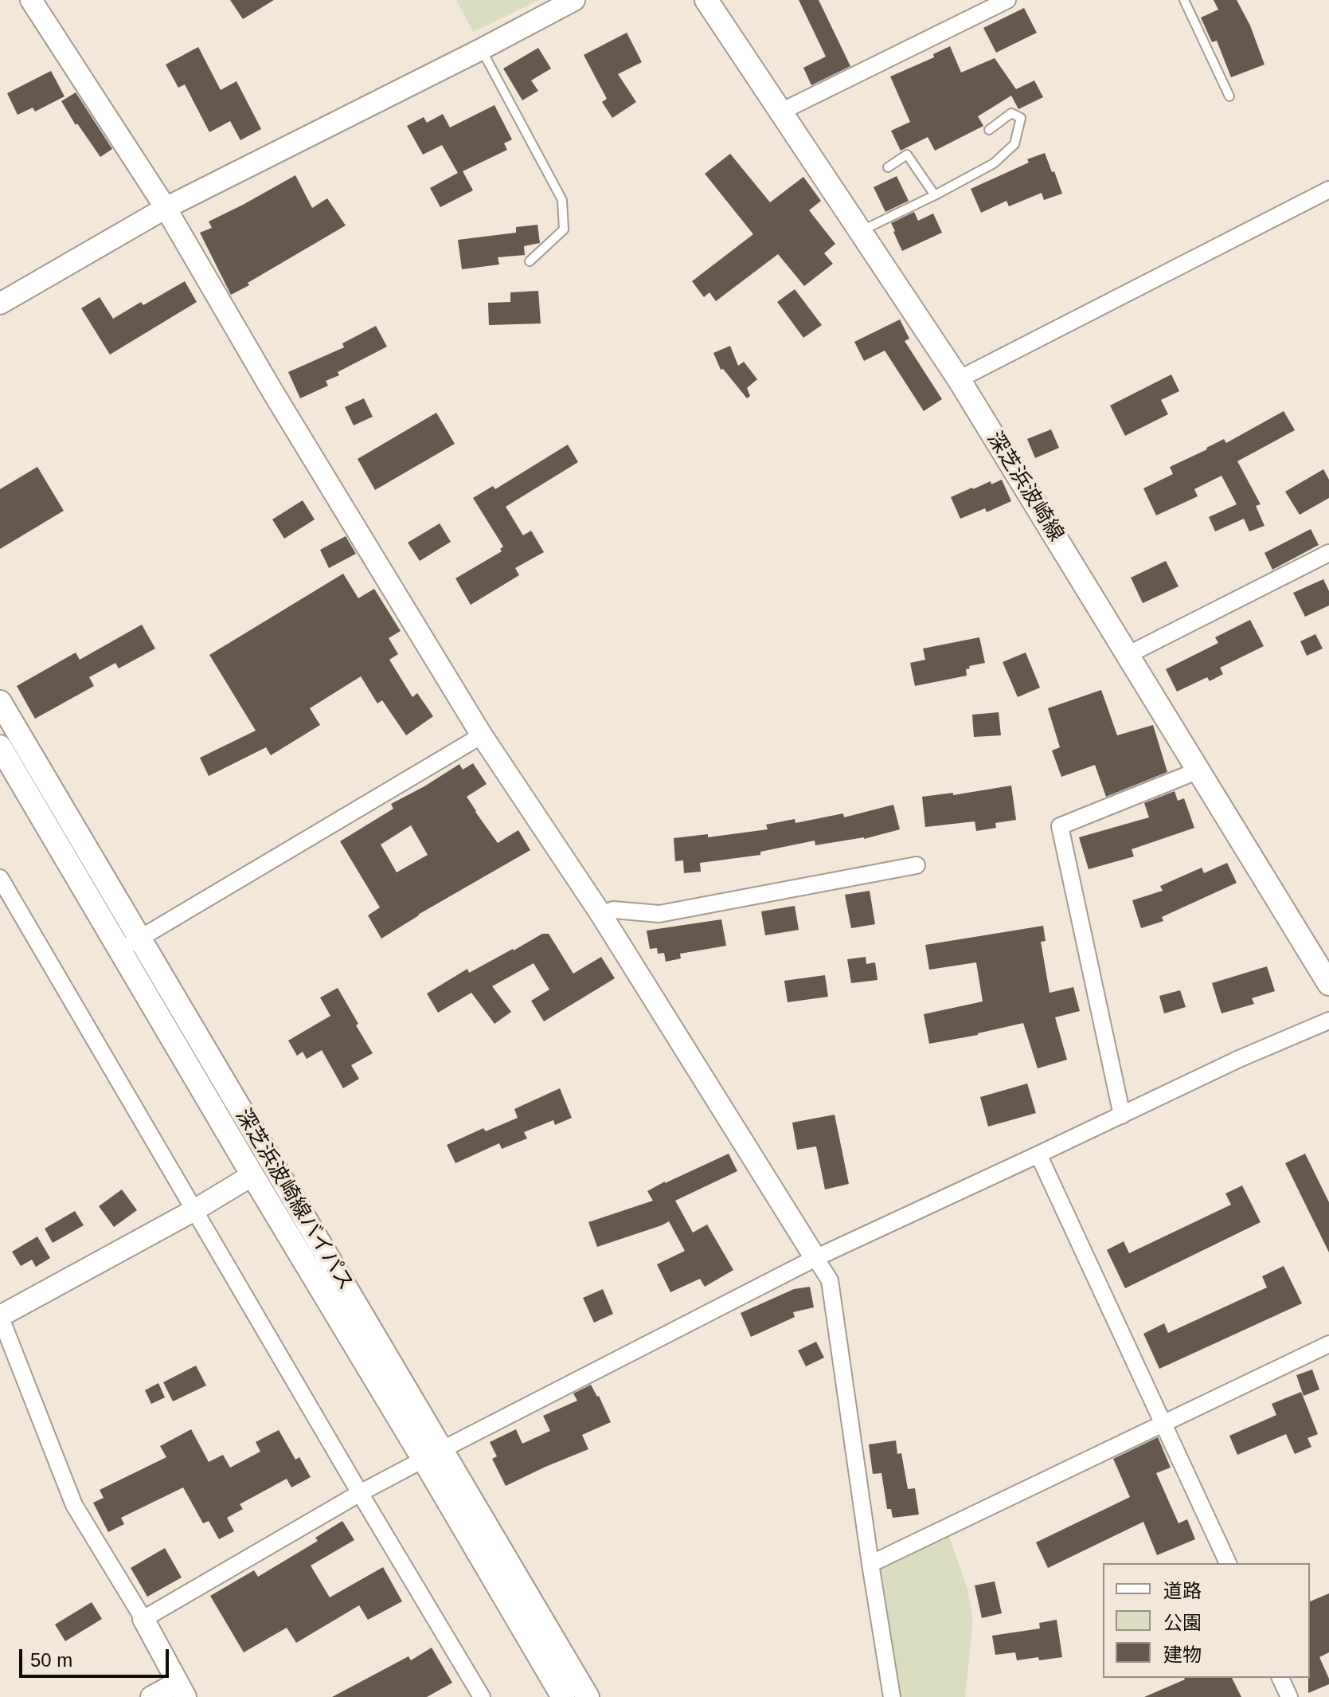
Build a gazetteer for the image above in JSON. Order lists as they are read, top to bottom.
{
  "streets": {
    "main road": ["深芝浜波崎線", "深芝浜波崎線バイパス"]
  },
  "legend": ["道路", "公園", "建物"],
  "scale_bar": "50 m"
}
